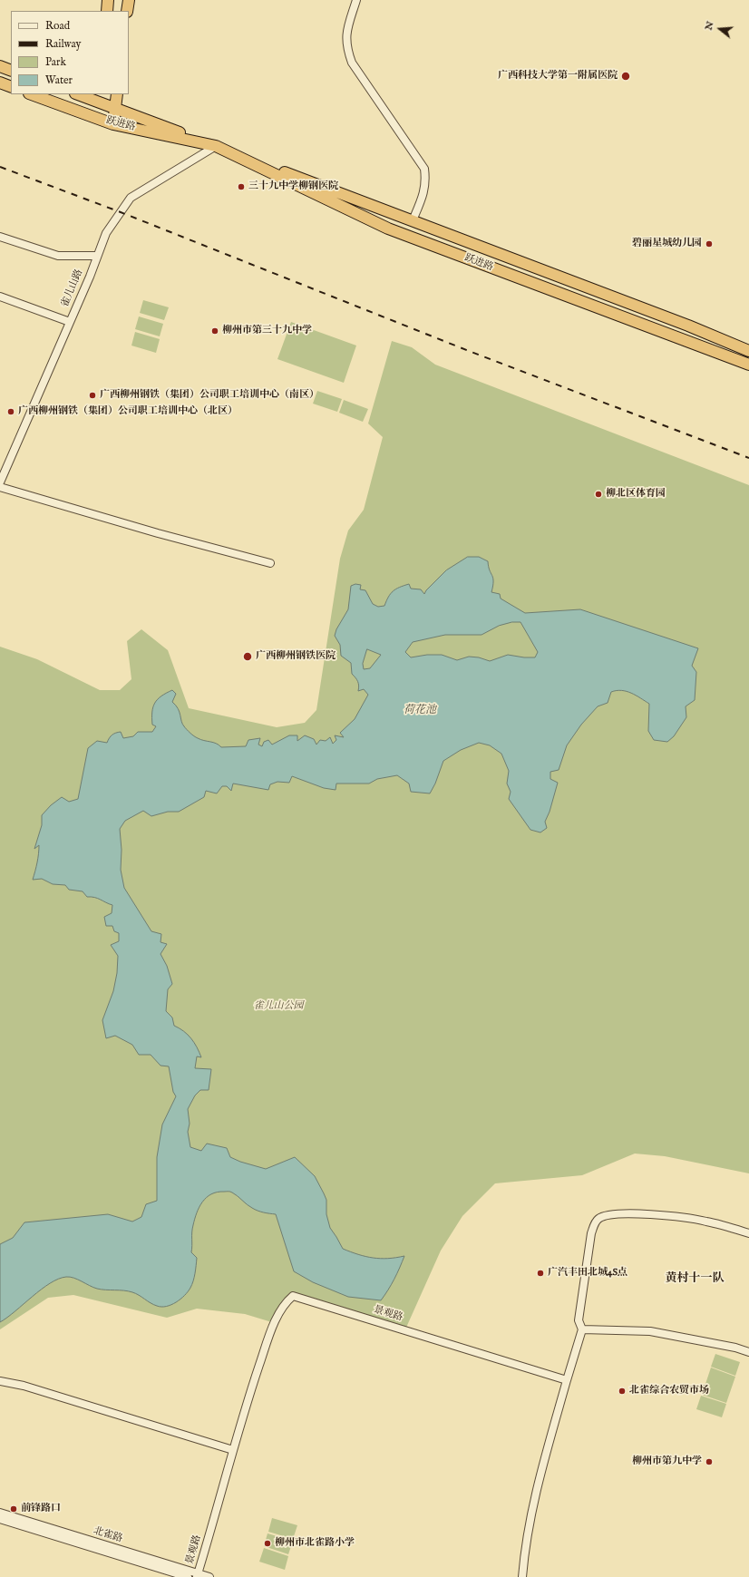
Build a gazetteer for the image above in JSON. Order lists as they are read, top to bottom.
{
  "streets": {
    "highway": ["跃进路"],
    "street": ["雀儿山路", "景观路", "北雀路"]
  },
  "crossings": [
    ["跃进路", "雀儿山路"],
    ["景观路", "北雀路"]
  ],
  "districts": ["黄村十一队"],
  "water": ["荷花池"],
  "parks": ["雀儿山公园"],
  "places": [
    "广西科技大学第一附属医院",
    "三十九中学柳钢医院",
    "碧丽星城幼儿园",
    "柳州市第三十九中学",
    "广西柳州钢铁（集团）公司职工培训中心（南区）",
    "广西柳州钢铁（集团）公司职工培训中心（北区）",
    "柳北区体育园",
    "广西柳州钢铁医院",
    "广汽丰田北城4S点",
    "北雀综合农贸市场",
    "柳州市第九中学",
    "前锋路口",
    "柳州市北雀路小学"
  ],
  "legend": [
    "Road",
    "Railway",
    "Park",
    "Water"
  ],
  "north": "left"
}
